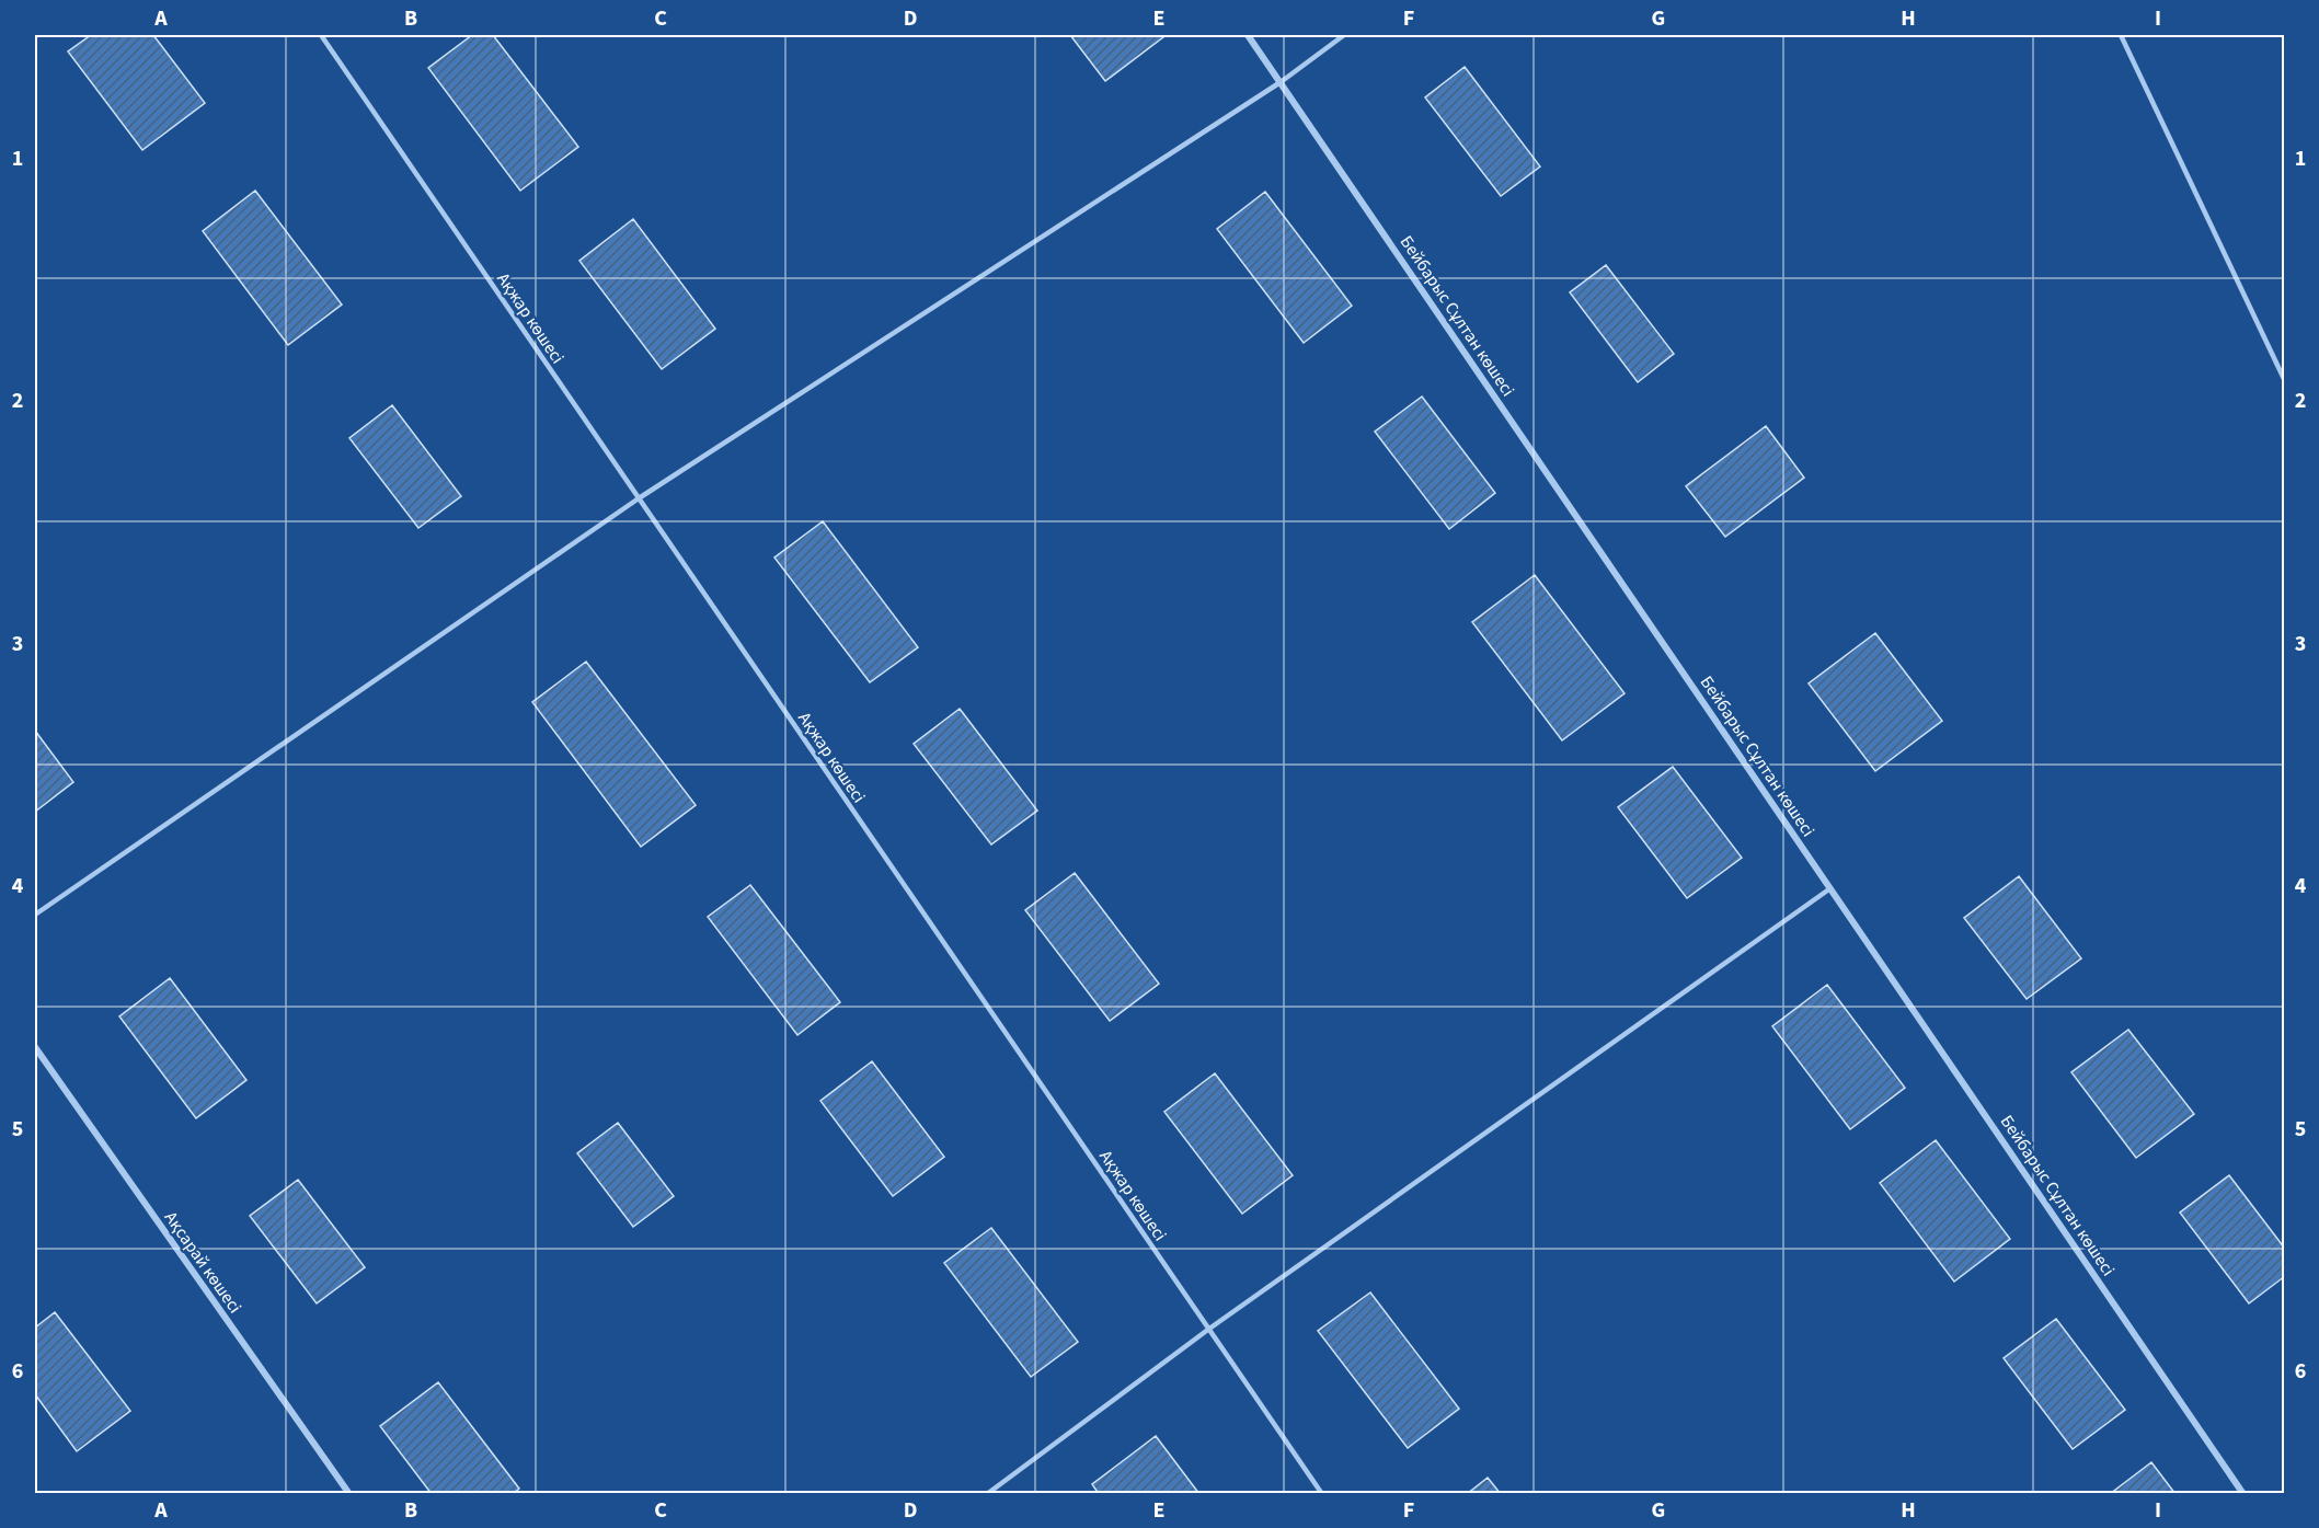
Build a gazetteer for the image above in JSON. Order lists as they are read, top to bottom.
{
  "streets": {
    "street": ["Бейбарыс Сұлтан көшесі", "Ақсарай көшесі"],
    "lane": ["Ақжар көшесі"]
  },
  "grid": {
    "columns": [
      "A",
      "B",
      "C",
      "D",
      "E",
      "F",
      "G",
      "H",
      "I"
    ],
    "rows": [
      "1",
      "2",
      "3",
      "4",
      "5",
      "6"
    ]
  }
}
